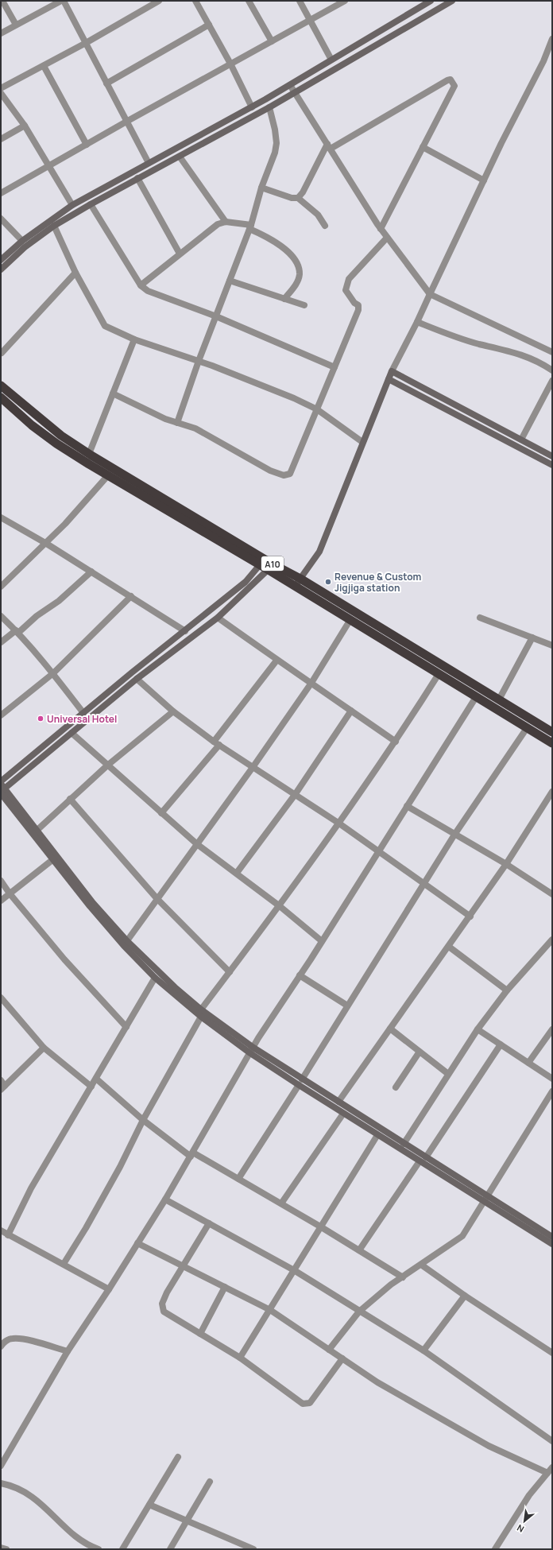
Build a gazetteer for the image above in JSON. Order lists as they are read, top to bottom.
{
  "streets": {
    "highway": ["A10"]
  },
  "places": ["Revenue & Custom Jigjiga station", "Universal Hotel"],
  "north": "bottom left"
}
